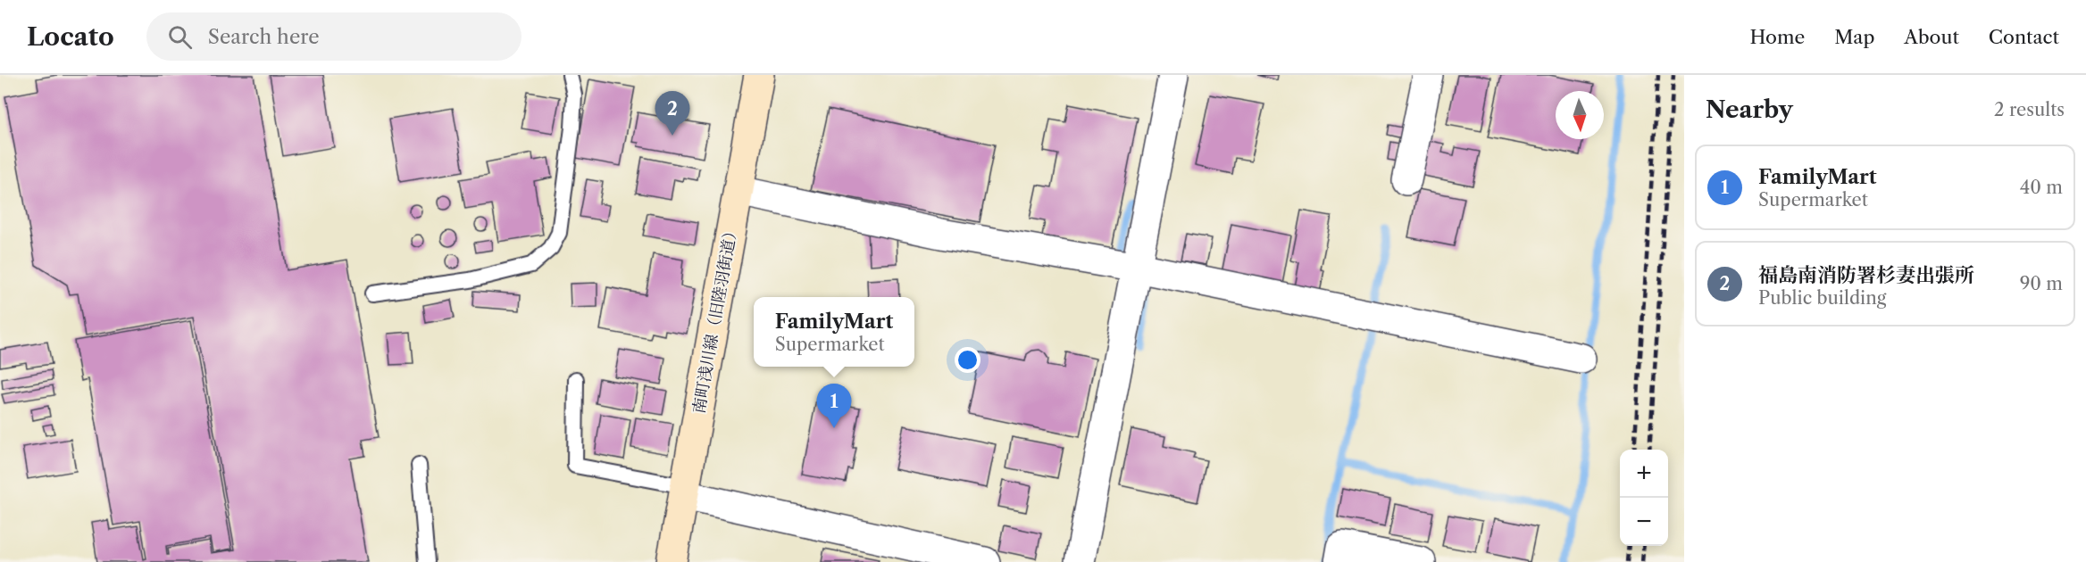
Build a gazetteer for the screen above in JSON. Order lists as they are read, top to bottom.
{
  "streets": {
    "street": ["南町浅川線（旧陸羽街道）"]
  },
  "north": "bottom",
  "page": {
    "header": "Locato",
    "search": "Search here",
    "nav": [
      "Home",
      "Map",
      "About",
      "Contact"
    ],
    "heading": ["Nearby", "2 results"],
    "pins": ["2", "1"],
    "list": [
      {
        "mark": "1",
        "name": "FamilyMart",
        "note": "Supermarket",
        "value": "40 m"
      },
      {
        "mark": "2",
        "name": "福島南消防署杉妻出張所",
        "note": "Public building",
        "value": "90 m"
      }
    ],
    "popup": ["FamilyMart", "Supermarket"],
    "map_buttons": ["+", "−"]
  }
}
